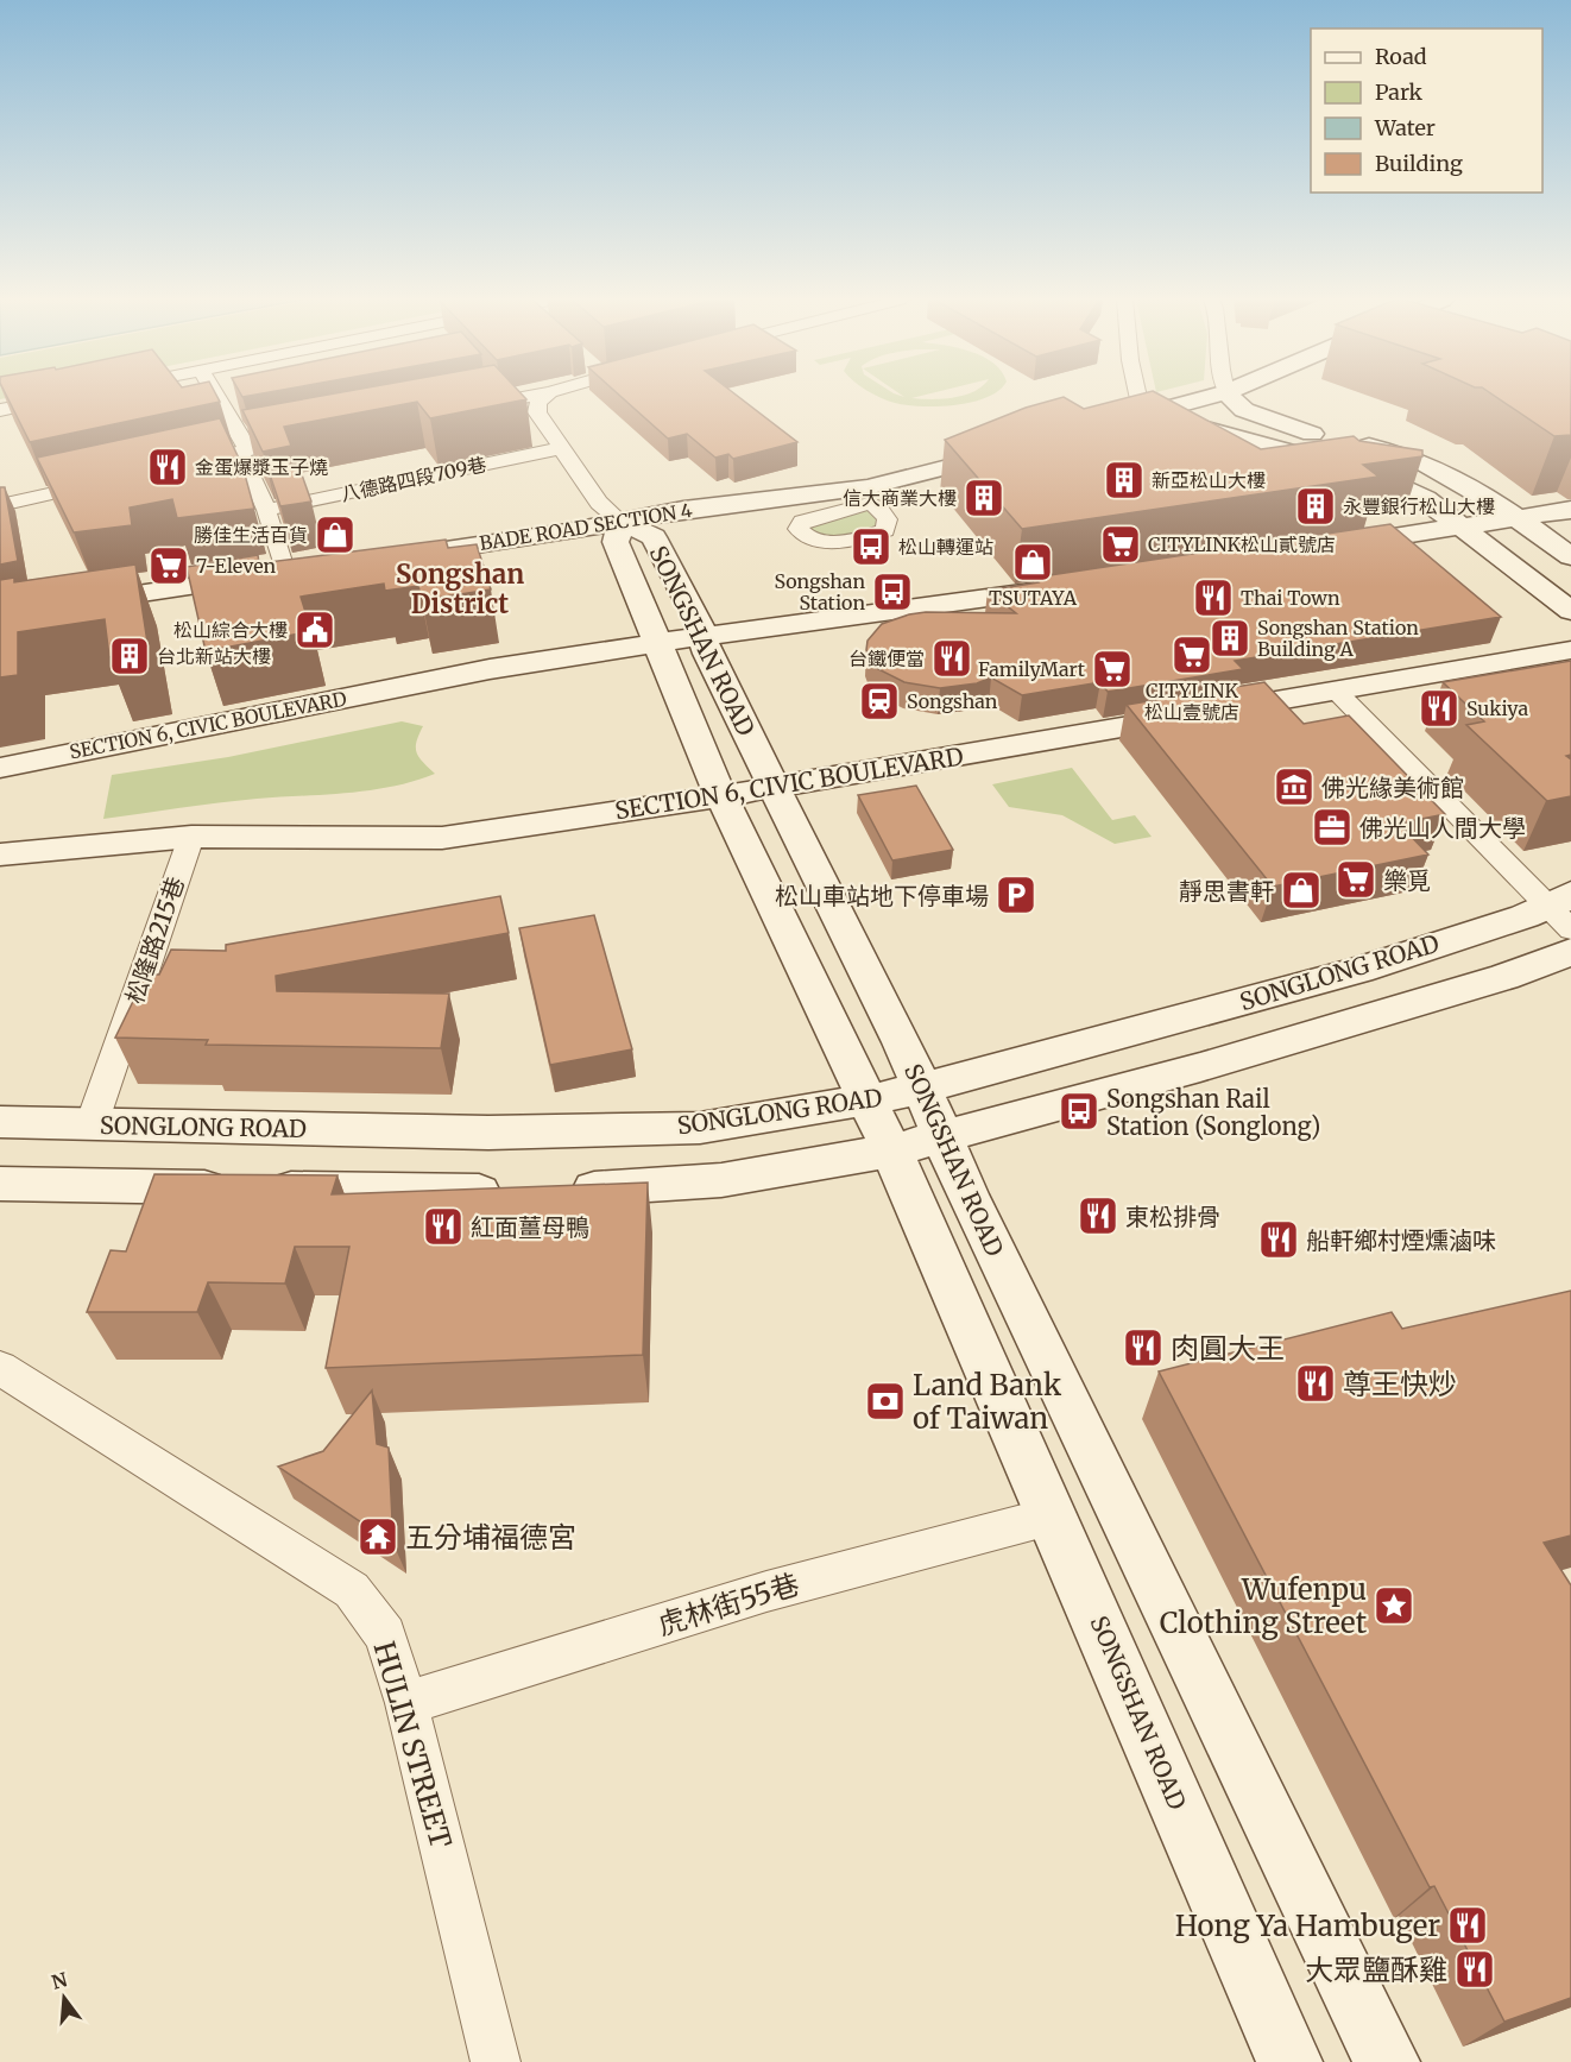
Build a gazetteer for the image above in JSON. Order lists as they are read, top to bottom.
{
  "streets": {
    "street": [
      "八德路四段709巷",
      "BADE ROAD SECTION 4",
      "SONGSHAN ROAD",
      "SECTION 6, CIVIC BOULEVARD",
      "松隆路215巷",
      "SONGLONG ROAD",
      "虎林街55巷",
      "HULIN STREET"
    ]
  },
  "crossings": [
    ["BADE ROAD SECTION 4", "SONGSHAN ROAD"],
    ["SONGSHAN ROAD", "SECTION 6, CIVIC BOULEVARD"],
    ["SONGSHAN ROAD", "SONGLONG ROAD"],
    ["SONGSHAN ROAD", "虎林街55巷"],
    ["SECTION 6, CIVIC BOULEVARD", "松隆路215巷"],
    ["松隆路215巷", "SONGLONG ROAD"],
    ["虎林街55巷", "HULIN STREET"]
  ],
  "districts": ["Songshan District"],
  "places": {
    "restaurant": [
      "金蛋爆漿玉子燒",
      "Thai Town",
      "台鐵便當",
      "Sukiya",
      "東松排骨",
      "紅面薑母鴨",
      "船軒鄉村煙燻滷味",
      "肉圓大王",
      "尊王快炒",
      "Hong Ya Hambuger",
      "大眾鹽酥雞"
    ],
    "building": [
      "新亞松山大樓",
      "信大商業大樓",
      "永豐銀行松山大樓",
      "Songshan Station Building A",
      "台北新站大樓"
    ],
    "shop": ["勝佳生活百貨", "TSUTAYA", "靜思書軒"],
    "supermarket": [
      "CITYLINK松山貳號店",
      "7-Eleven",
      "CITYLINK 松山壹號店",
      "FamilyMart",
      "樂覓"
    ],
    "bus stop": ["松山轉運站", "Songshan Station", "Songshan Rail Station (Songlong)"],
    "public building": ["松山綜合大樓"],
    "station": ["Songshan"],
    "museum": ["佛光緣美術館"],
    "office": ["佛光山人間大學"],
    "parking": ["松山車站地下停車場"],
    "bank": ["Land Bank of Taiwan"],
    "temple": ["五分埔福德宮"],
    "place": ["Wufenpu Clothing Street"]
  },
  "legend": [
    "Road",
    "Park",
    "Water",
    "Building"
  ],
  "north": "top"
}
